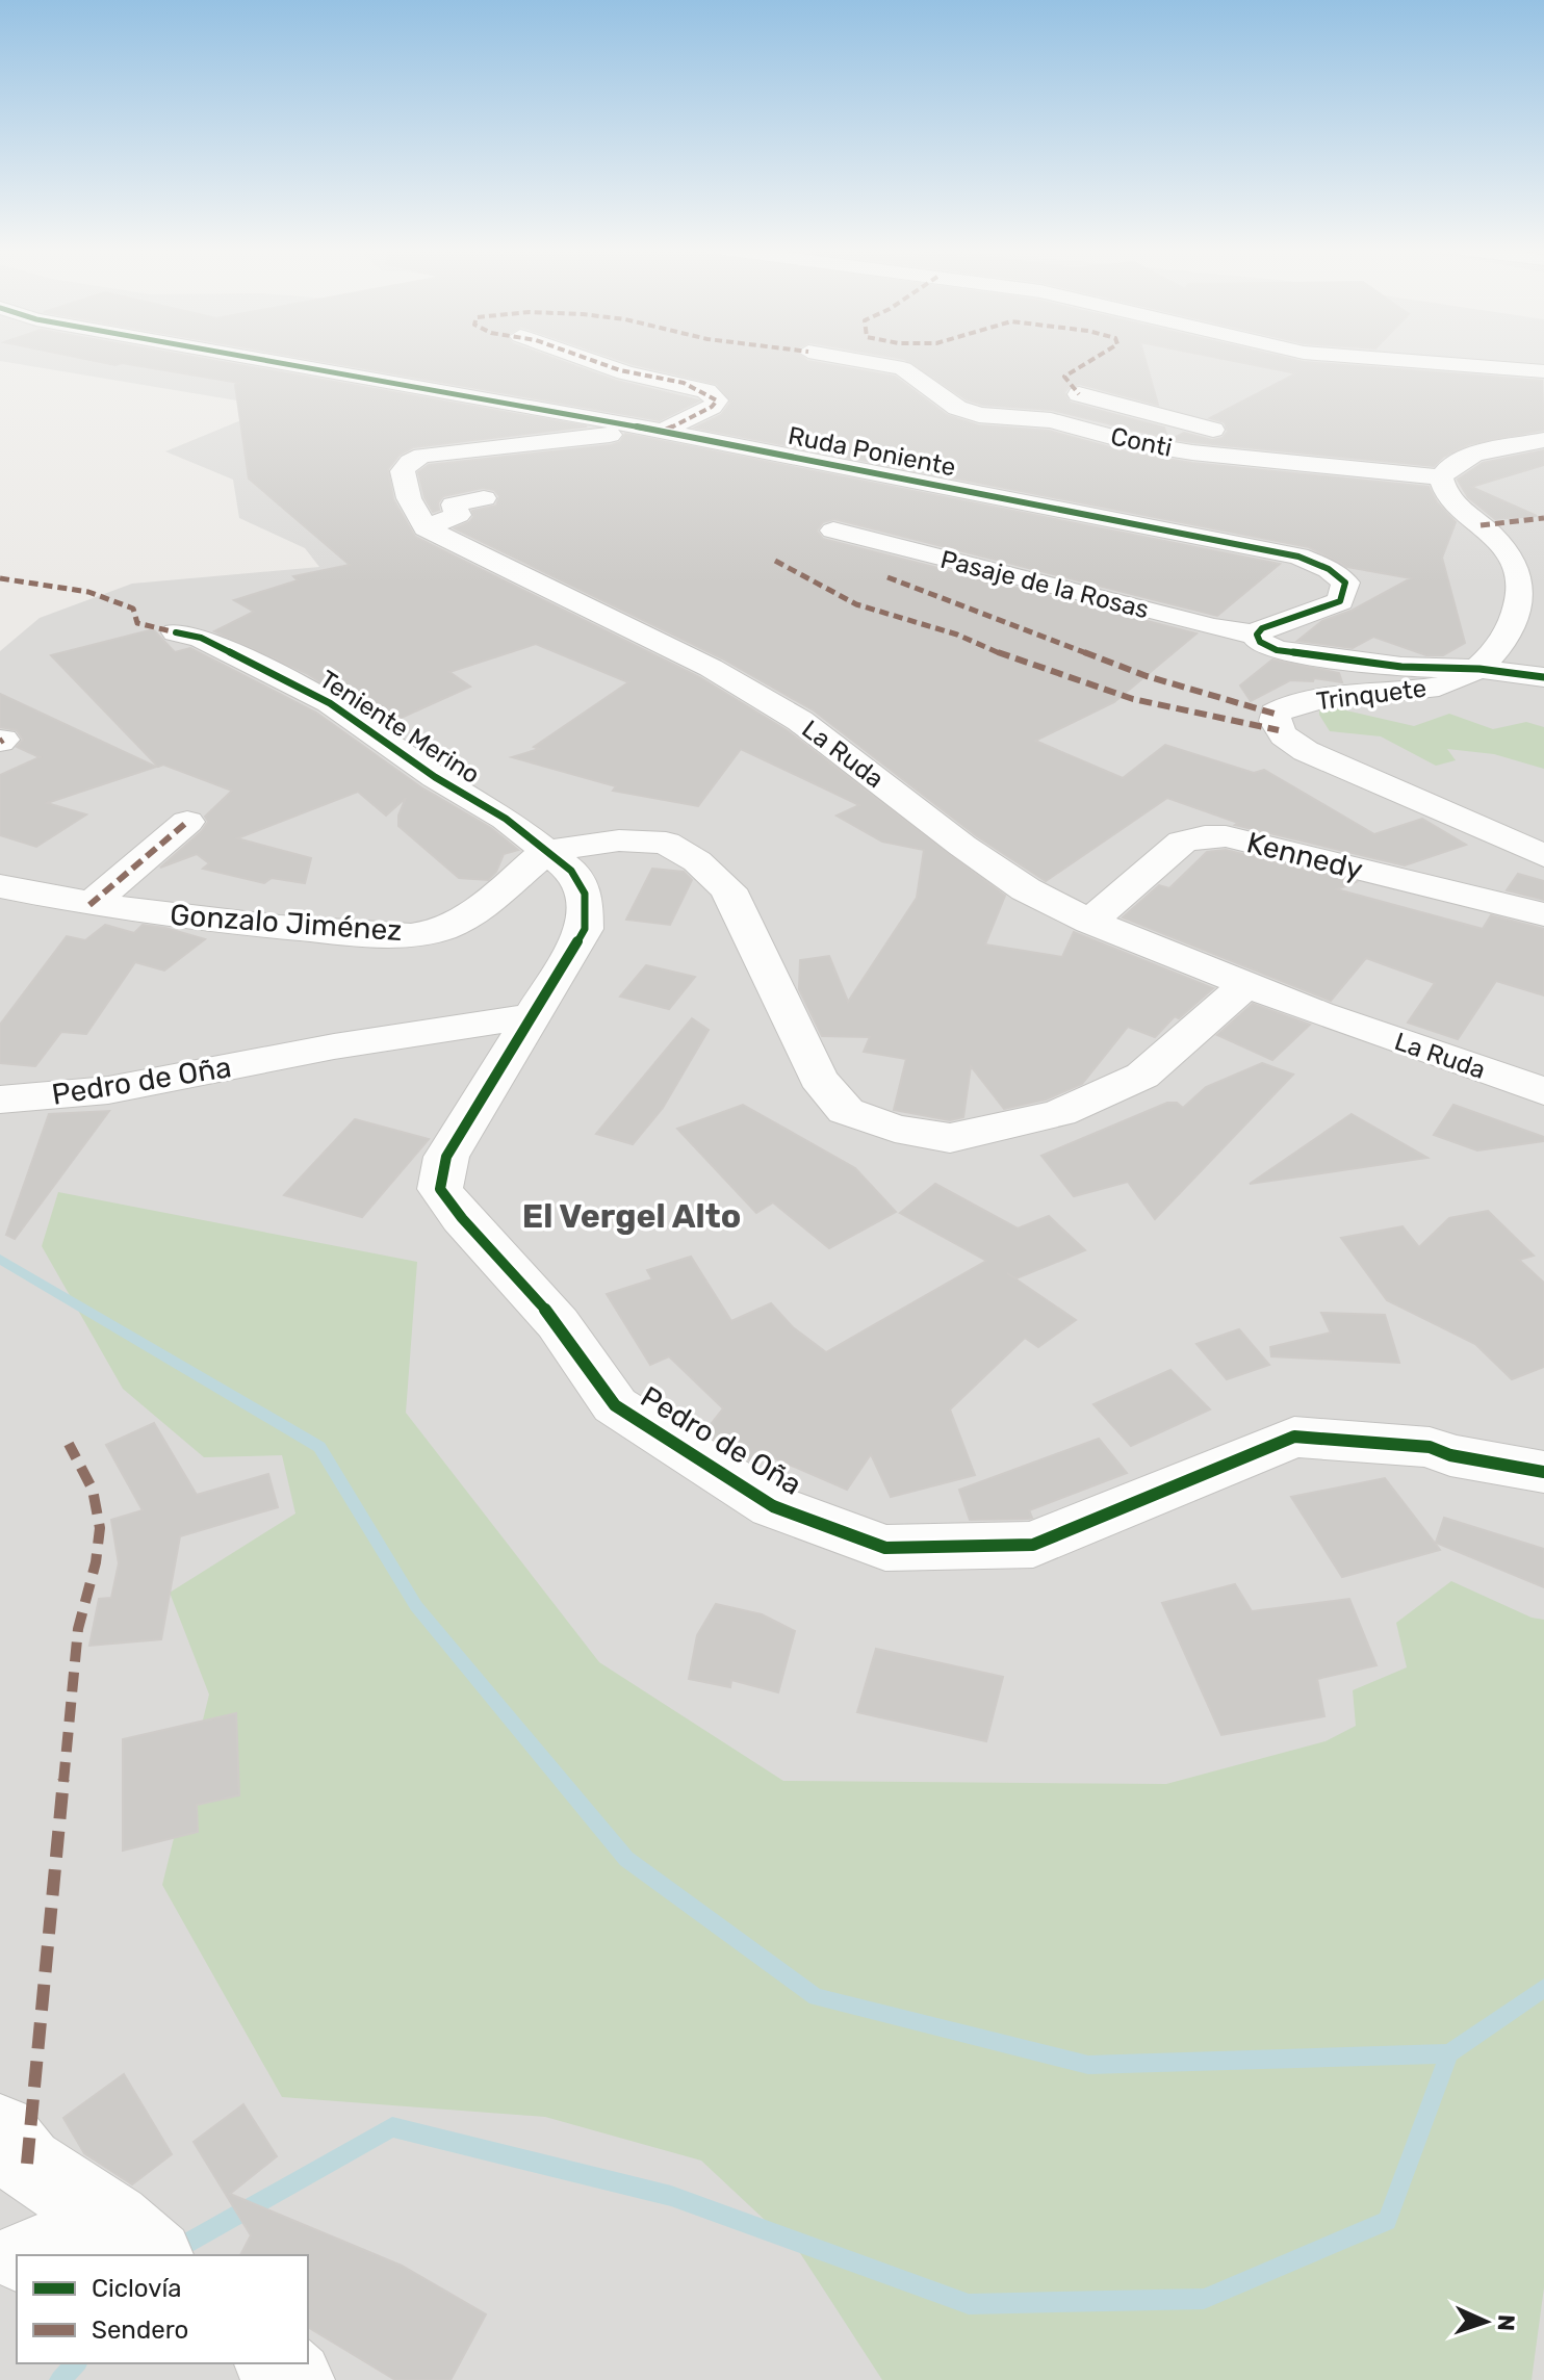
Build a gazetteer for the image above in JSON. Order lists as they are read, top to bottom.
{
  "streets": {
    "street": [
      "Conti",
      "Ruda Poniente",
      "Pasaje de la Rosas",
      "Trinquete",
      "Teniente Merino",
      "La Ruda",
      "Kennedy",
      "Gonzalo Jiménez",
      "Pedro de Oña"
    ]
  },
  "crossings": [
    ["Conti", "Trinquete"],
    ["Ruda Poniente", "Pasaje de la Rosas"],
    ["Teniente Merino", "Gonzalo Jiménez"],
    ["Teniente Merino", "Pedro de Oña"],
    ["La Ruda", "Kennedy"],
    ["Gonzalo Jiménez", "Pedro de Oña"]
  ],
  "districts": ["El Vergel Alto"],
  "legend": ["Ciclovía", "Sendero"],
  "north": "right"
}
